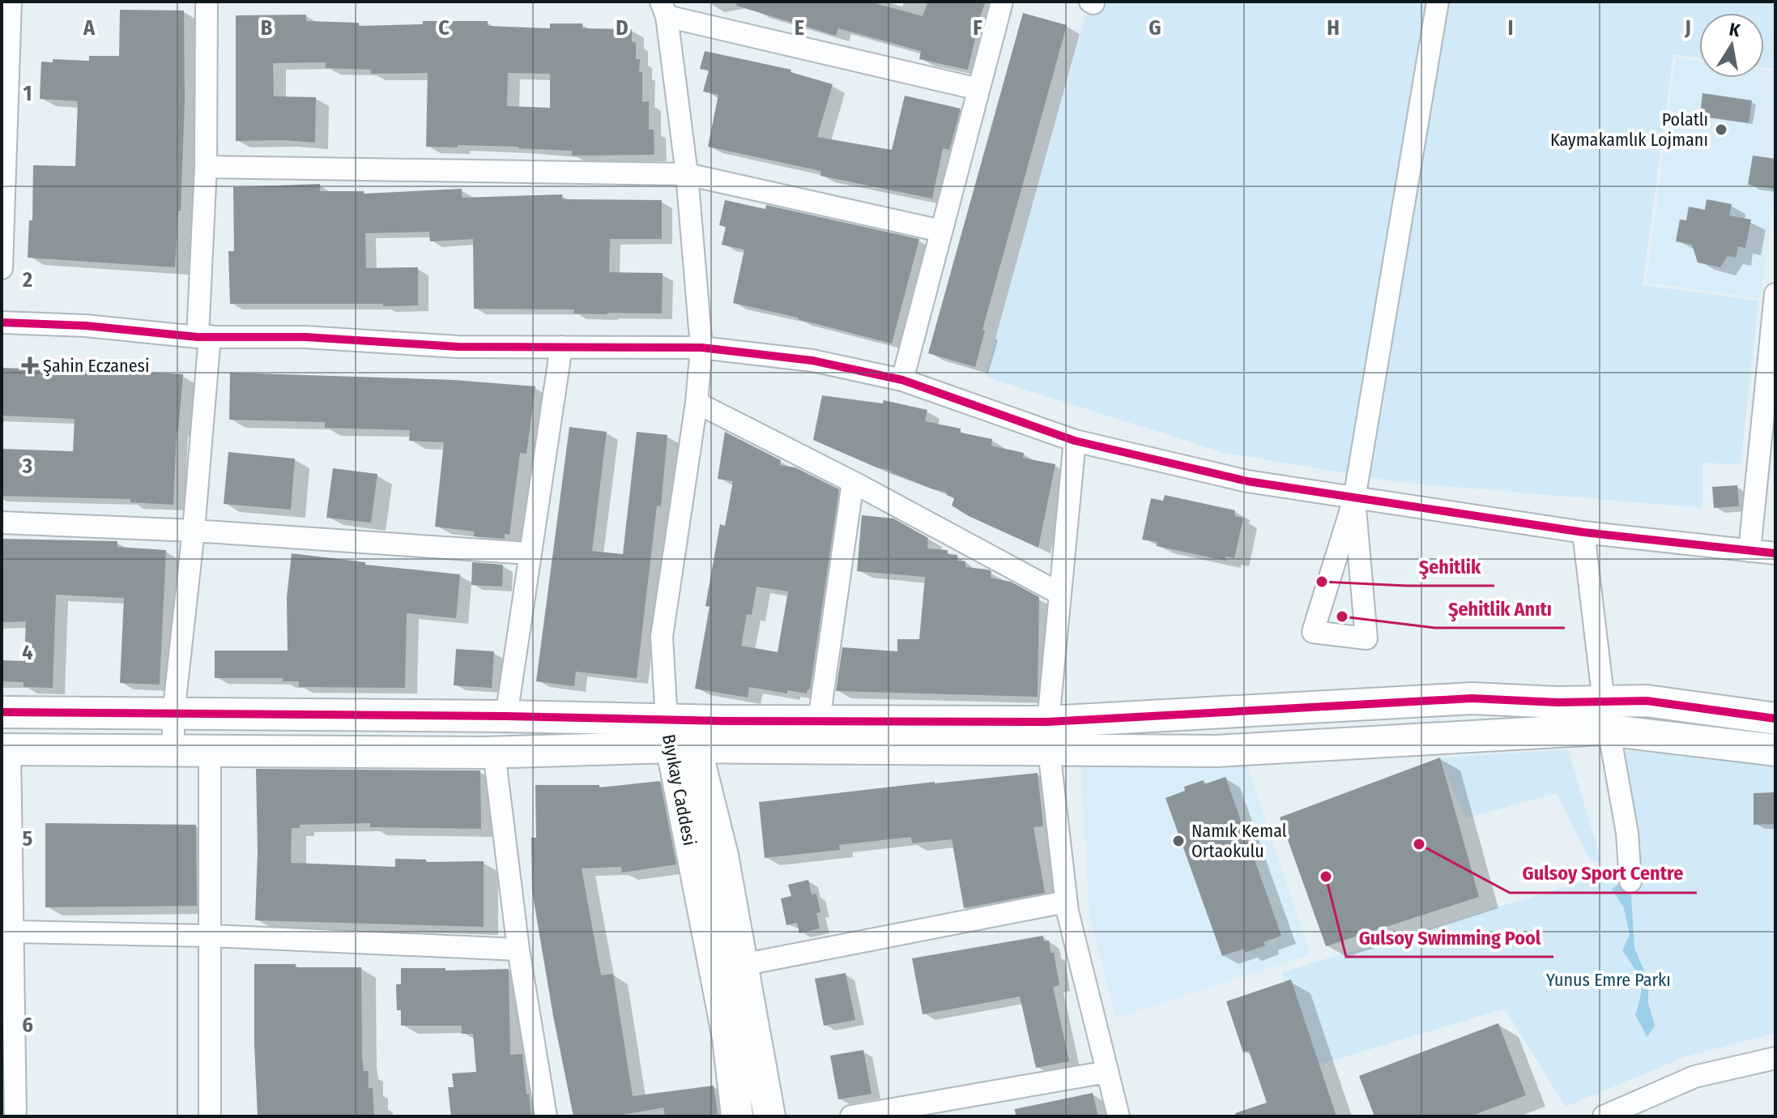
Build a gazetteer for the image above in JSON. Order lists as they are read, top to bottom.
{
  "streets": {
    "street": ["Bıyıkay Caddesi"]
  },
  "parks": ["Yunus Emre Parkı"],
  "places": {
    "other": [
      "Polatlı Kaymakamlık Lojmanı",
      "Şehitlik",
      "Şehitlik Anıtı",
      "Namık Kemal Ortaokulu",
      "Gulsoy Sport Centre",
      "Gulsoy Swimming Pool"
    ],
    "health": ["Şahin Eczanesi"]
  },
  "north": "top",
  "grid": {
    "columns": [
      "A",
      "B",
      "C",
      "D",
      "E",
      "F",
      "G",
      "H",
      "I",
      "J"
    ],
    "rows": [
      "1",
      "2",
      "3",
      "4",
      "5",
      "6"
    ]
  }
}
